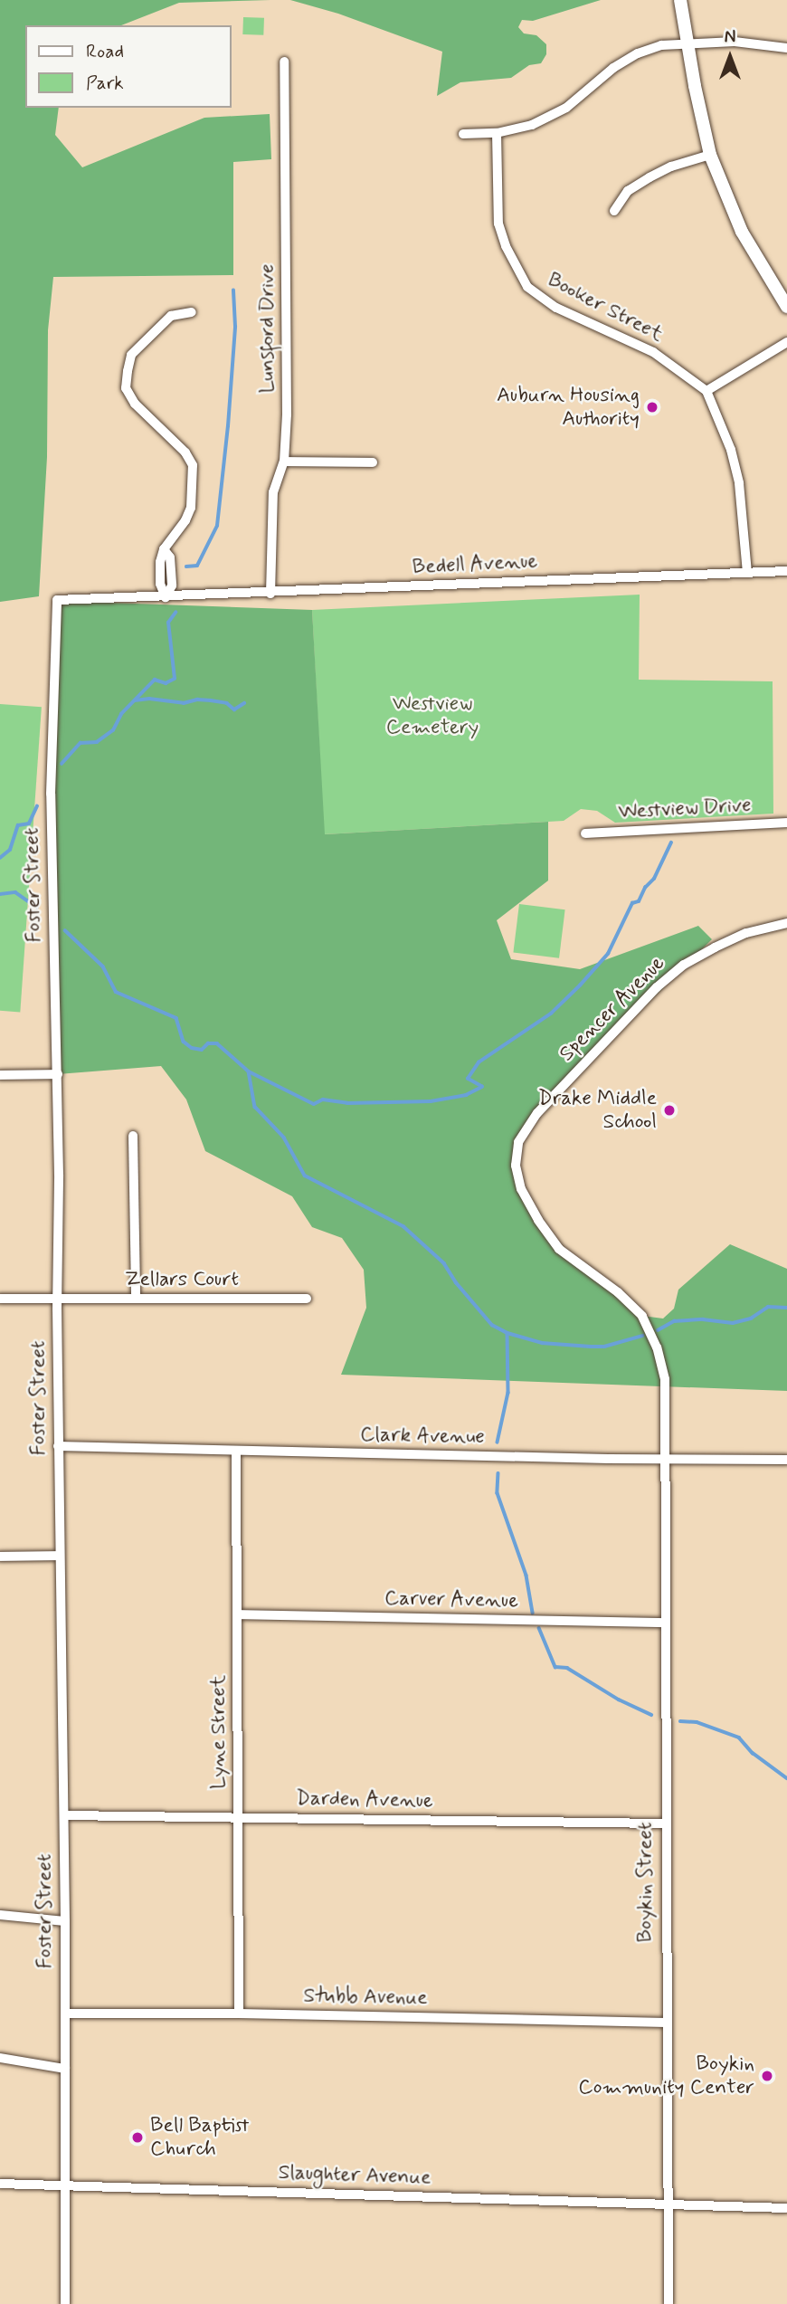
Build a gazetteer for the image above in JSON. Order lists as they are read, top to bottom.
{
  "streets": {
    "street": [
      "Booker Street",
      "Lunsford Drive",
      "Bedell Avenue",
      "Westview Drive",
      "Foster Street",
      "Spencer Avenue",
      "Zellars Court",
      "Clark Avenue",
      "Carver Avenue",
      "Lyne Street",
      "Darden Avenue",
      "Boykin Street",
      "Stubb Avenue",
      "Slaughter Avenue"
    ]
  },
  "crossings": [
    ["Lunsford Drive", "Bedell Avenue"],
    ["Bedell Avenue", "Foster Street"],
    ["Foster Street", "Zellars Court"],
    ["Foster Street", "Clark Avenue"],
    ["Foster Street", "Darden Avenue"],
    ["Foster Street", "Stubb Avenue"],
    ["Foster Street", "Slaughter Avenue"],
    ["Spencer Avenue", "Clark Avenue"],
    ["Spencer Avenue", "Boykin Street"],
    ["Clark Avenue", "Lyne Street"],
    ["Clark Avenue", "Boykin Street"],
    ["Carver Avenue", "Lyne Street"],
    ["Carver Avenue", "Boykin Street"],
    ["Lyne Street", "Darden Avenue"],
    ["Lyne Street", "Stubb Avenue"],
    ["Darden Avenue", "Boykin Street"],
    ["Boykin Street", "Stubb Avenue"],
    ["Boykin Street", "Slaughter Avenue"]
  ],
  "parks": ["Westview Cemetery"],
  "places": [
    "Auburn Housing Authority",
    "Drake Middle School",
    "Boykin Community Center",
    "Bell Baptist Church"
  ],
  "legend": ["Road", "Park"],
  "north": "top"
}
